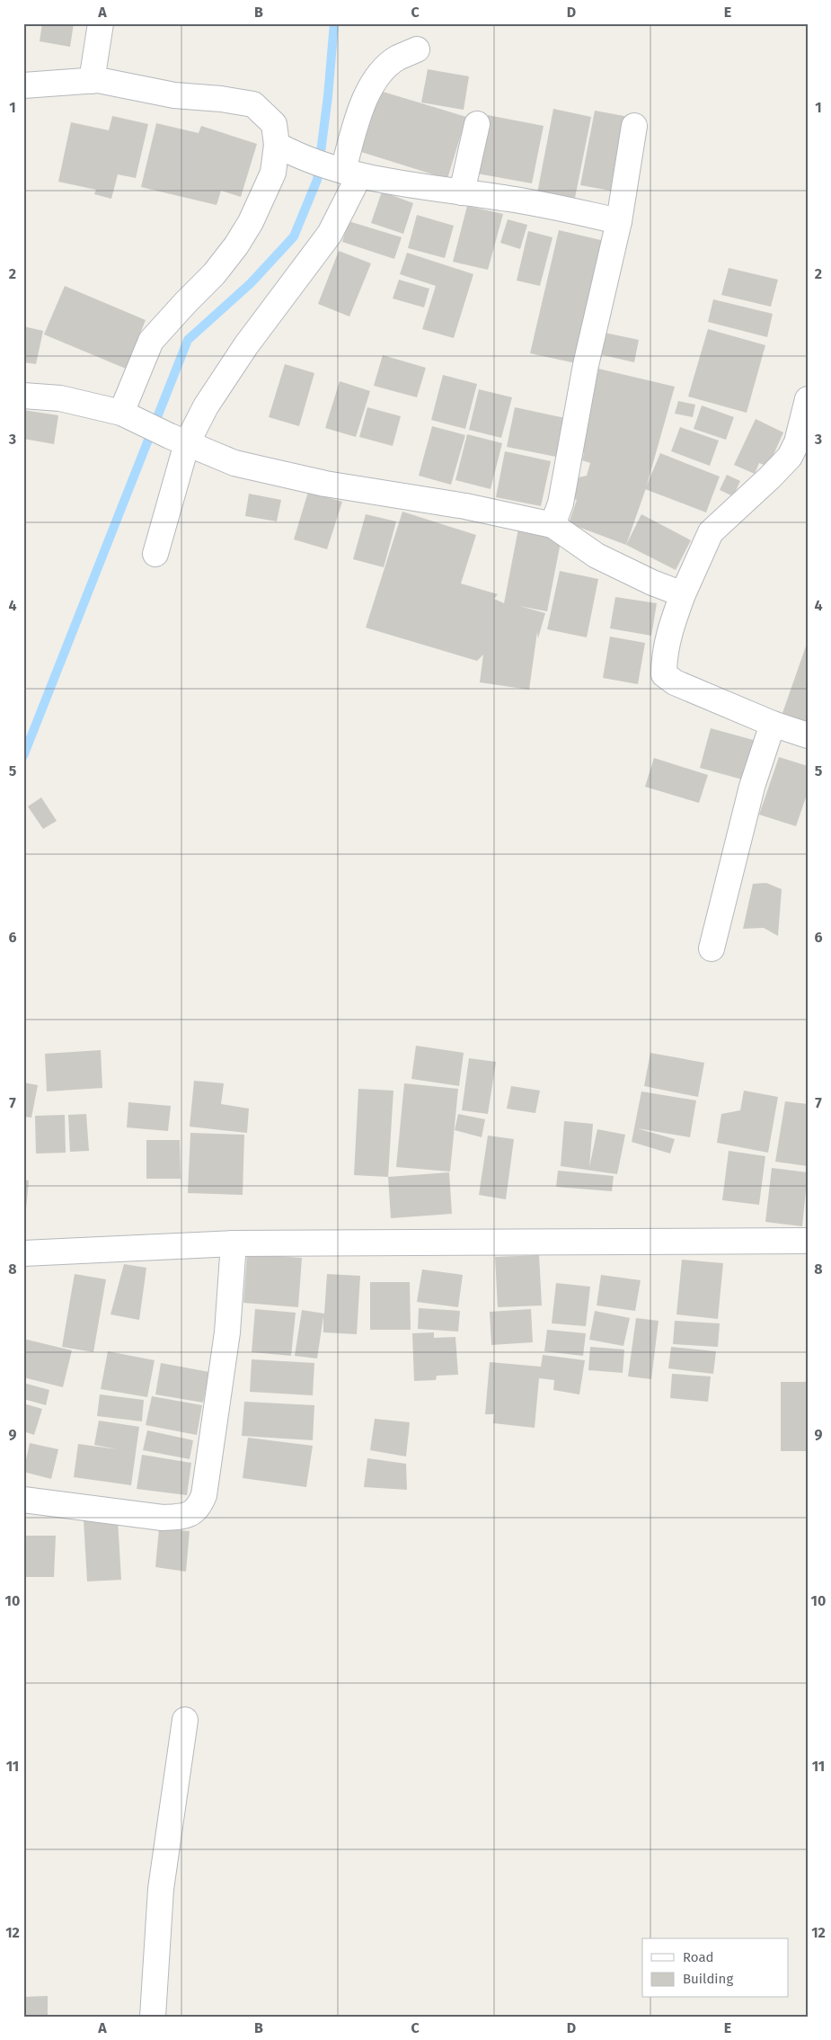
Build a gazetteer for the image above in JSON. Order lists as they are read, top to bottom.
{
  "legend": ["Road", "Building"],
  "grid": {
    "columns": [
      "A",
      "B",
      "C",
      "D",
      "E"
    ],
    "rows": [
      "1",
      "2",
      "3",
      "4",
      "5",
      "6",
      "7",
      "8",
      "9",
      "10",
      "11",
      "12"
    ]
  }
}
